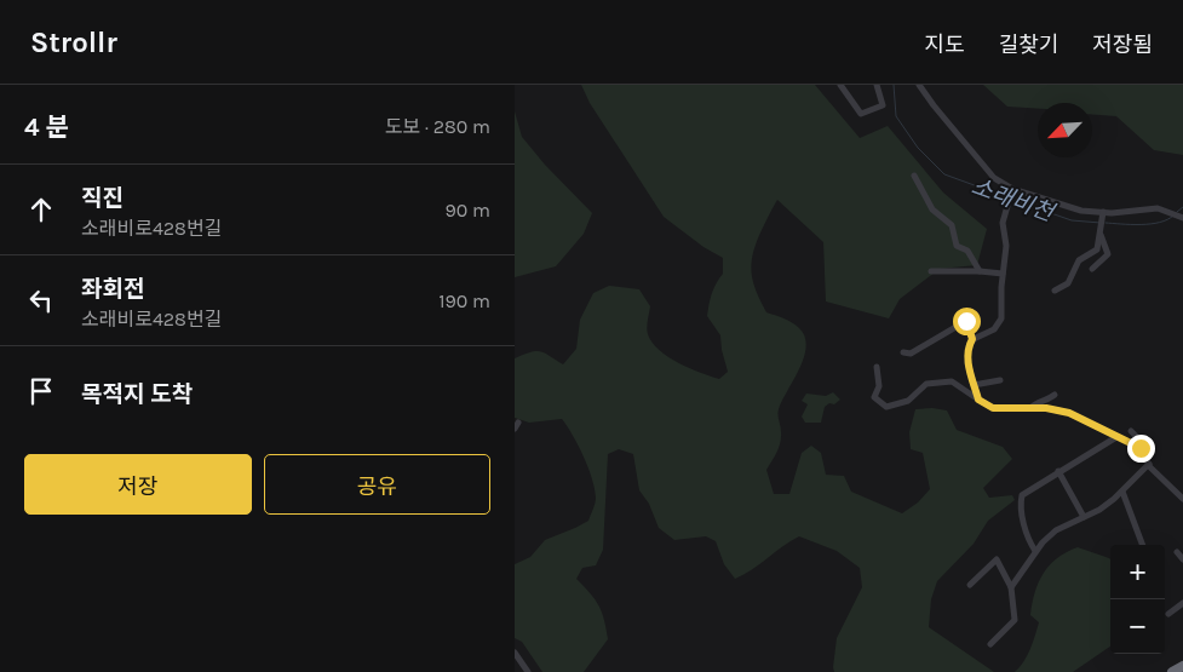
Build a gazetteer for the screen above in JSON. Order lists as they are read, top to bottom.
{
  "water": ["소래비천"],
  "north": "bottom left",
  "page": {
    "header": "Strollr",
    "nav": ["지도", "길찾기", "저장됨"],
    "heading": ["4 분", "도보 · 280 m"],
    "list": [
      ["직진", "소래비로428번길", "90 m"],
      ["좌회전", "소래비로428번길", "190 m"],
      "목적지 도착"
    ],
    "buttons": ["저장", "공유"],
    "map_buttons": ["+", "−"]
  }
}
